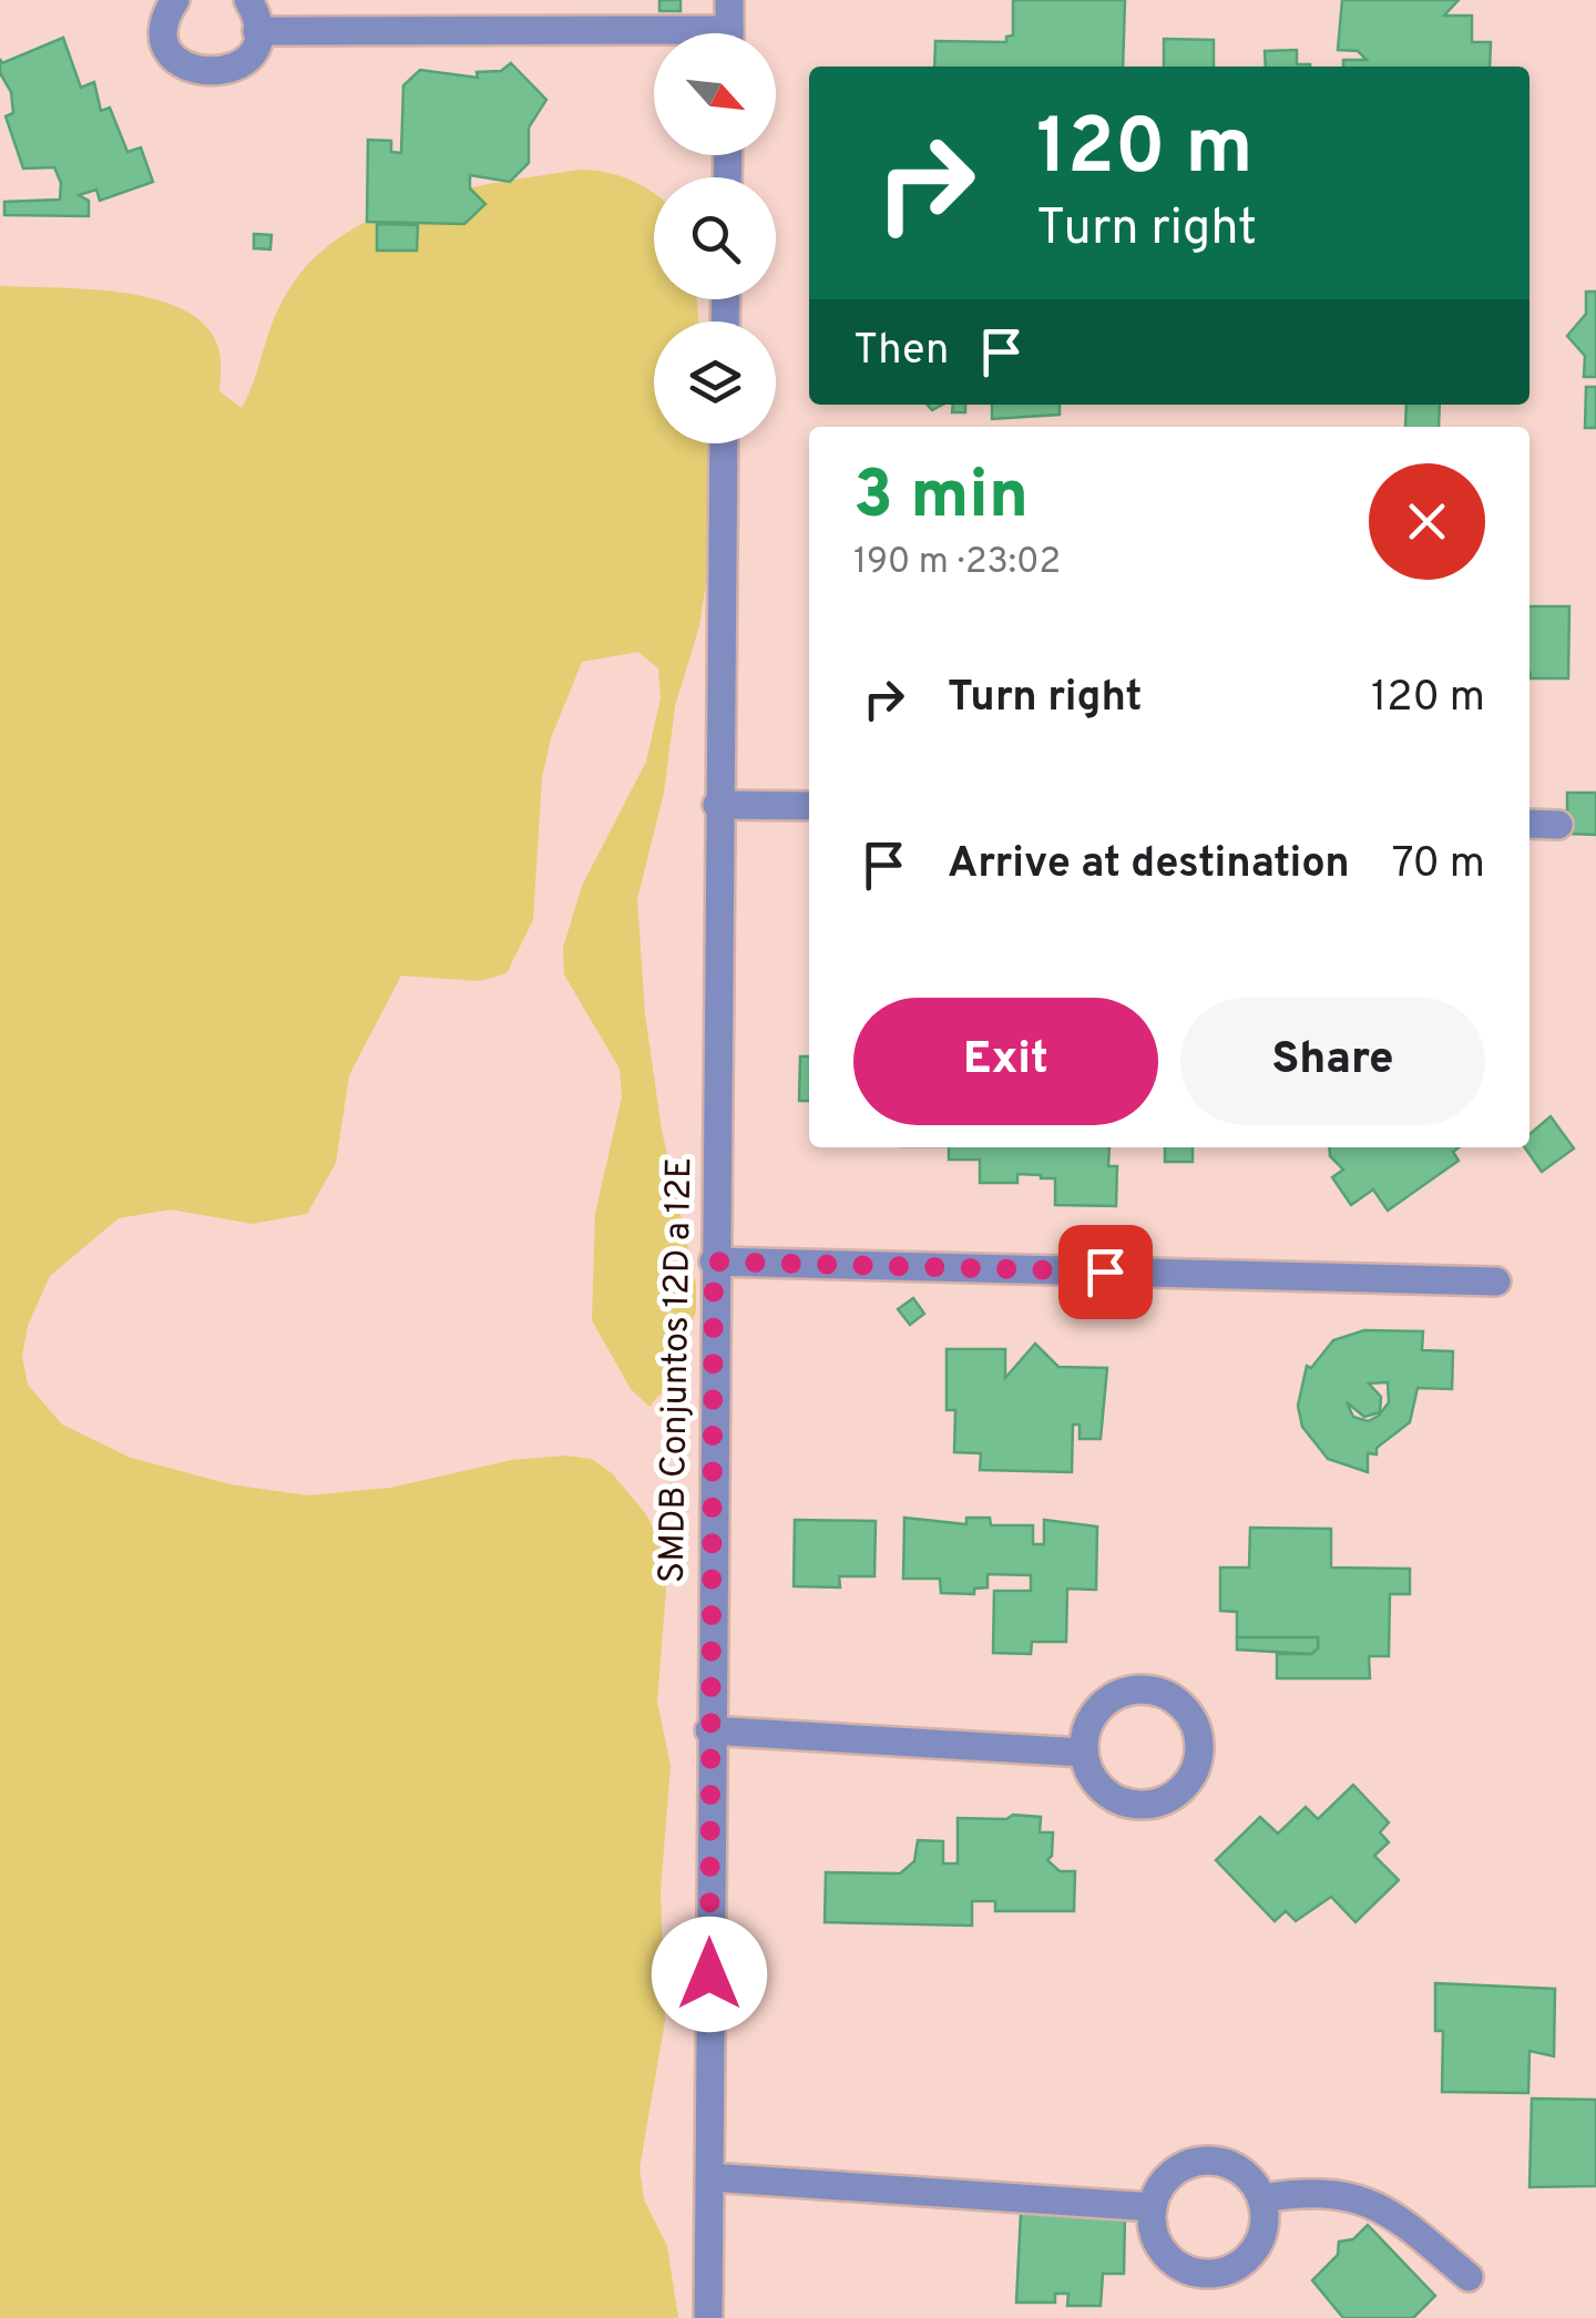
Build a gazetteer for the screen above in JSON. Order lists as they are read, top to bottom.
{
  "streets": {
    "street": ["SMDB Conjuntos 12D a 12E"]
  },
  "north": "bottom right",
  "page": {
    "turn": ["120 m", "Turn right"],
    "then": "Then",
    "heading": ["3 min", "190 m · 23:02"],
    "list": [
      {
        "name": "Turn right",
        "value": "120 m"
      },
      {
        "name": "Arrive at destination",
        "value": "70 m"
      }
    ],
    "buttons": ["Exit", "Share"]
  }
}
